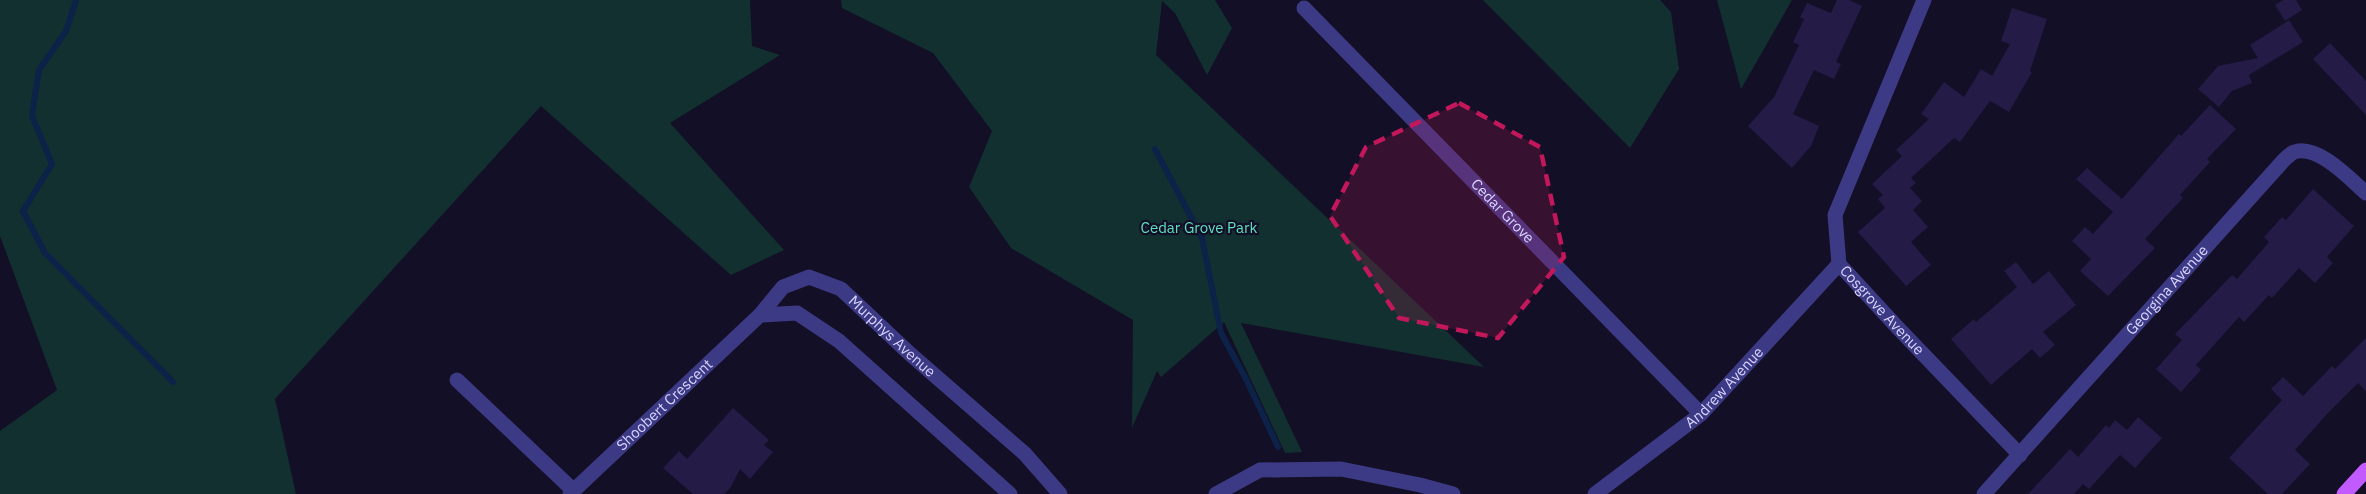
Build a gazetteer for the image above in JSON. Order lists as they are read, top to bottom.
{
  "streets": {
    "street": [
      "Cedar Grove",
      "Georgina Avenue",
      "Cosgrove Avenue",
      "Murphys Avenue",
      "Andrew Avenue",
      "Shoobert Crescent"
    ]
  },
  "crossings": [
    ["Cedar Grove", "Andrew Avenue"],
    ["Georgina Avenue", "Cosgrove Avenue"],
    ["Cosgrove Avenue", "Andrew Avenue"],
    ["Murphys Avenue", "Shoobert Crescent"]
  ],
  "parks": ["Cedar Grove Park"]
}
